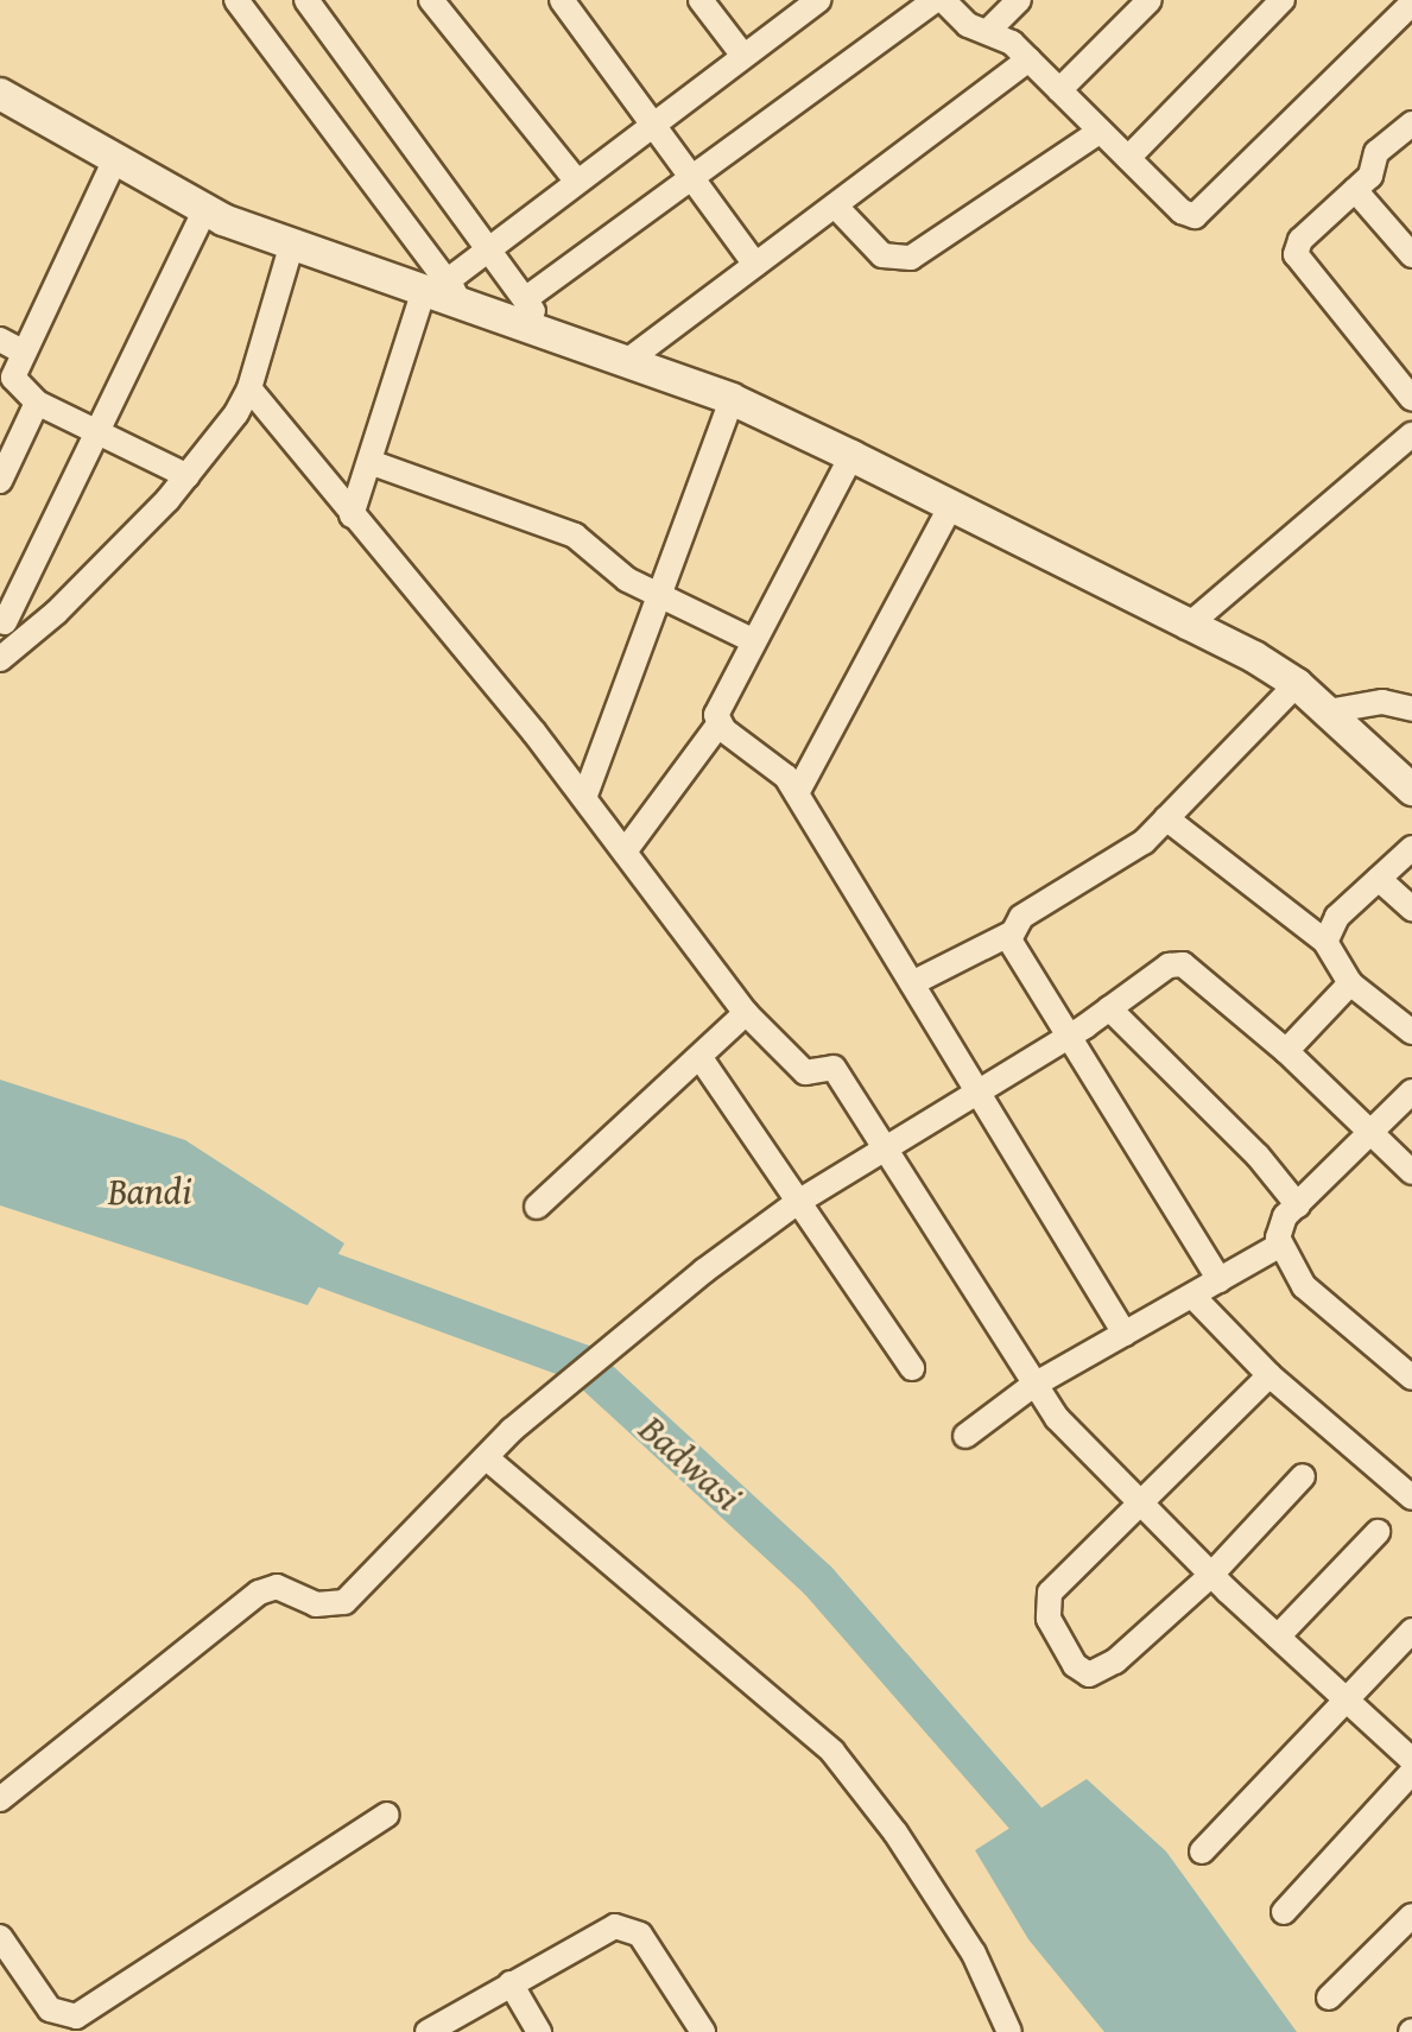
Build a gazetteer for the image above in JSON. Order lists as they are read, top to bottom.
{
  "water": ["Bandi", "Badwasi"]
}
